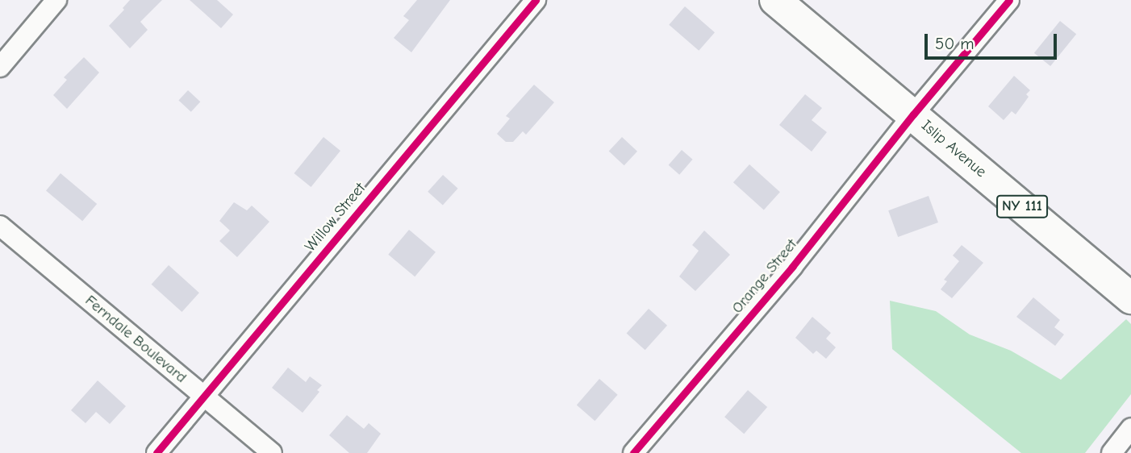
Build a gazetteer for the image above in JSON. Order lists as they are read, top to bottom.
{
  "streets": {
    "main road": ["Islip Avenue", "NY 111"],
    "street": ["Willow Street", "Orange Street", "Ferndale Boulevard"]
  },
  "crossings": [
    ["Islip Avenue", "Orange Street"],
    ["Willow Street", "Ferndale Boulevard"]
  ],
  "scale_bar": "50 m"
}
